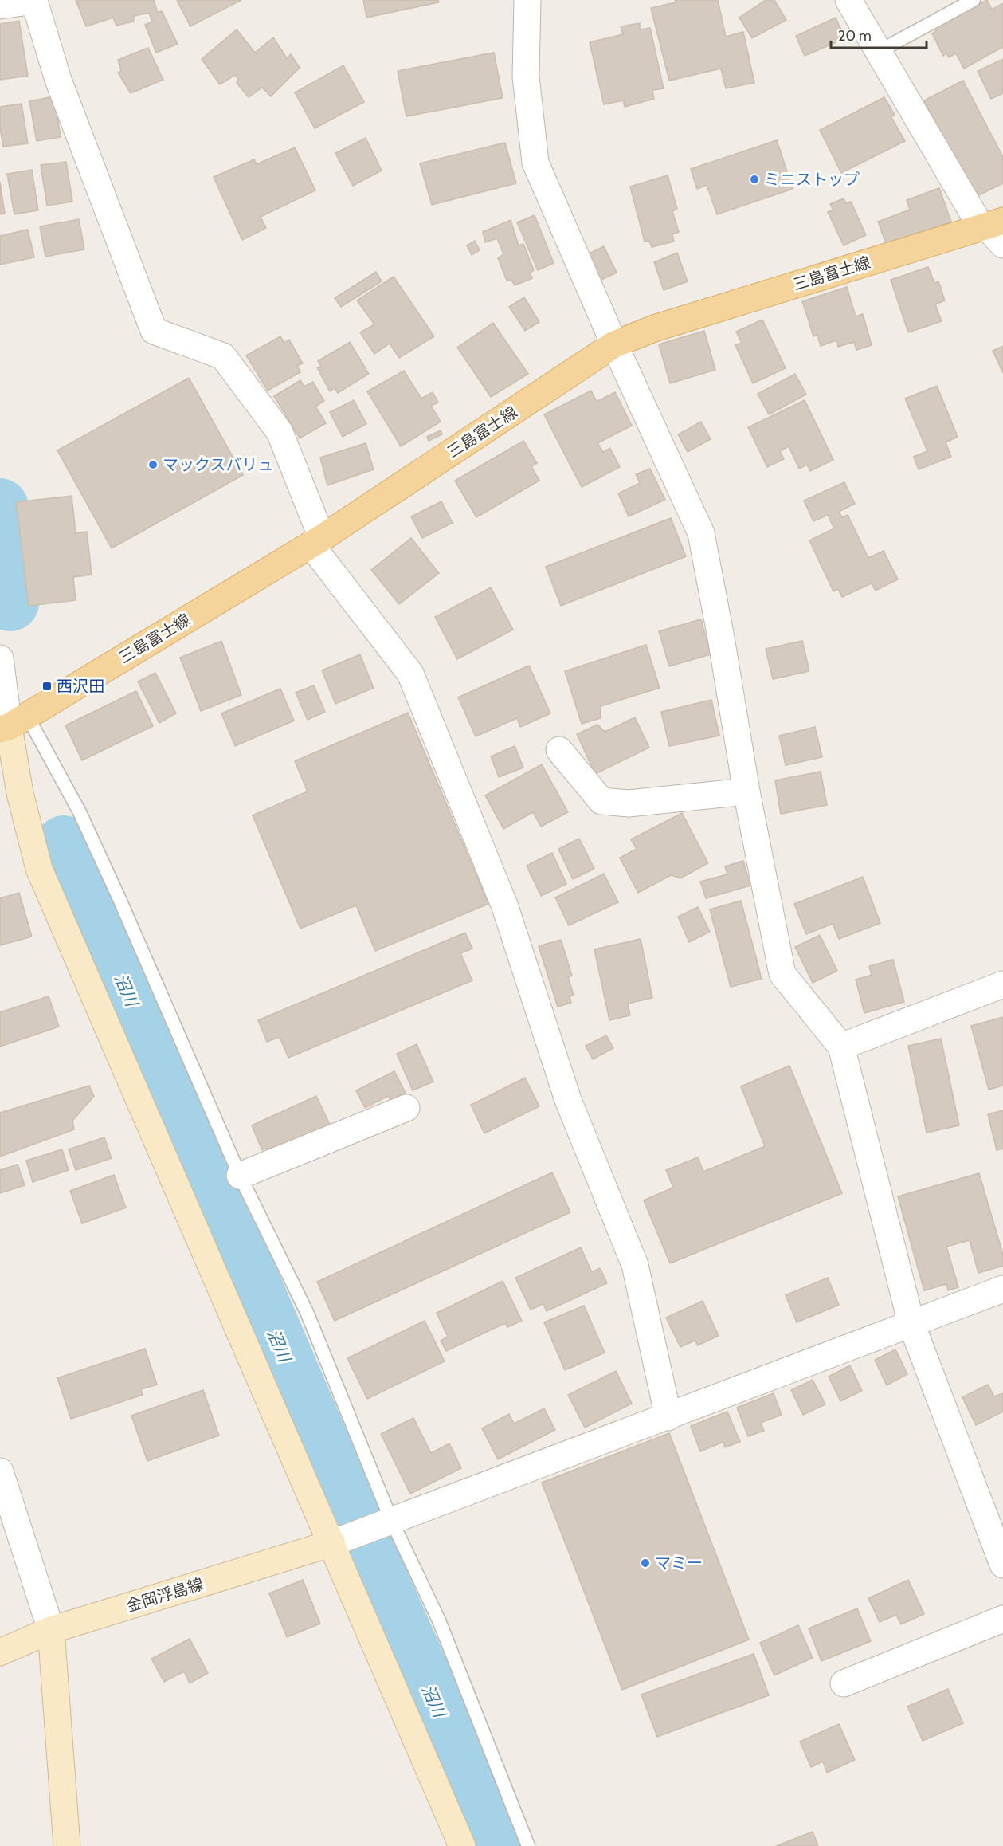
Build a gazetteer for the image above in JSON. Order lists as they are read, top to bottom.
{
  "streets": {
    "main road": ["三島富士線"],
    "street": ["金岡浮島線"]
  },
  "water": ["沼川"],
  "places": {
    "other": ["ミニストップ", "マックスバリュ", "マミー"],
    "transit": ["西沢田"]
  },
  "scale_bar": "20 m"
}
